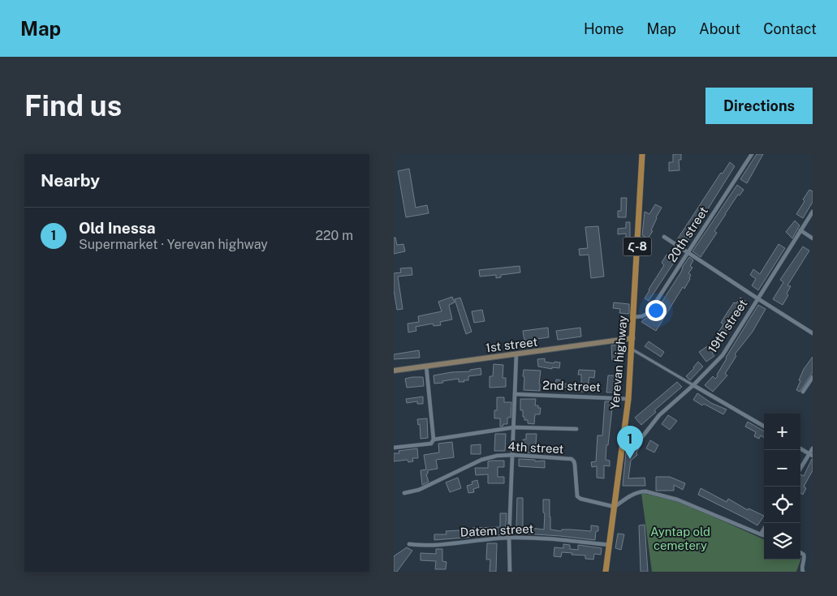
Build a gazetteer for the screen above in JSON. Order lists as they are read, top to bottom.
{
  "streets": {
    "main road": ["Հ-8", "1st street", "Yerevan highway"],
    "street": [
      "20th street",
      "19th street",
      "2nd street",
      "4th street",
      "Datem street"
    ]
  },
  "crossings": [
    ["20th street", "Yerevan highway"],
    ["19th street", "Yerevan highway"],
    ["1st street", "Yerevan highway"],
    ["Yerevan highway", "2nd street"],
    ["Yerevan highway", "4th street"],
    ["Yerevan highway", "Datem street"]
  ],
  "parks": ["Ayntap old cemetery"],
  "page": {
    "header": "Map",
    "nav": [
      "Home",
      "Map",
      "About",
      "Contact"
    ],
    "buttons": "Directions",
    "title": "Find us",
    "heading": "Nearby",
    "list": [
      {
        "mark": "1",
        "name": "Old Inessa",
        "note": "Supermarket · Yerevan highway",
        "value": "220 m"
      }
    ],
    "map_buttons": ["+", "−"],
    "pins": "1"
  }
}
